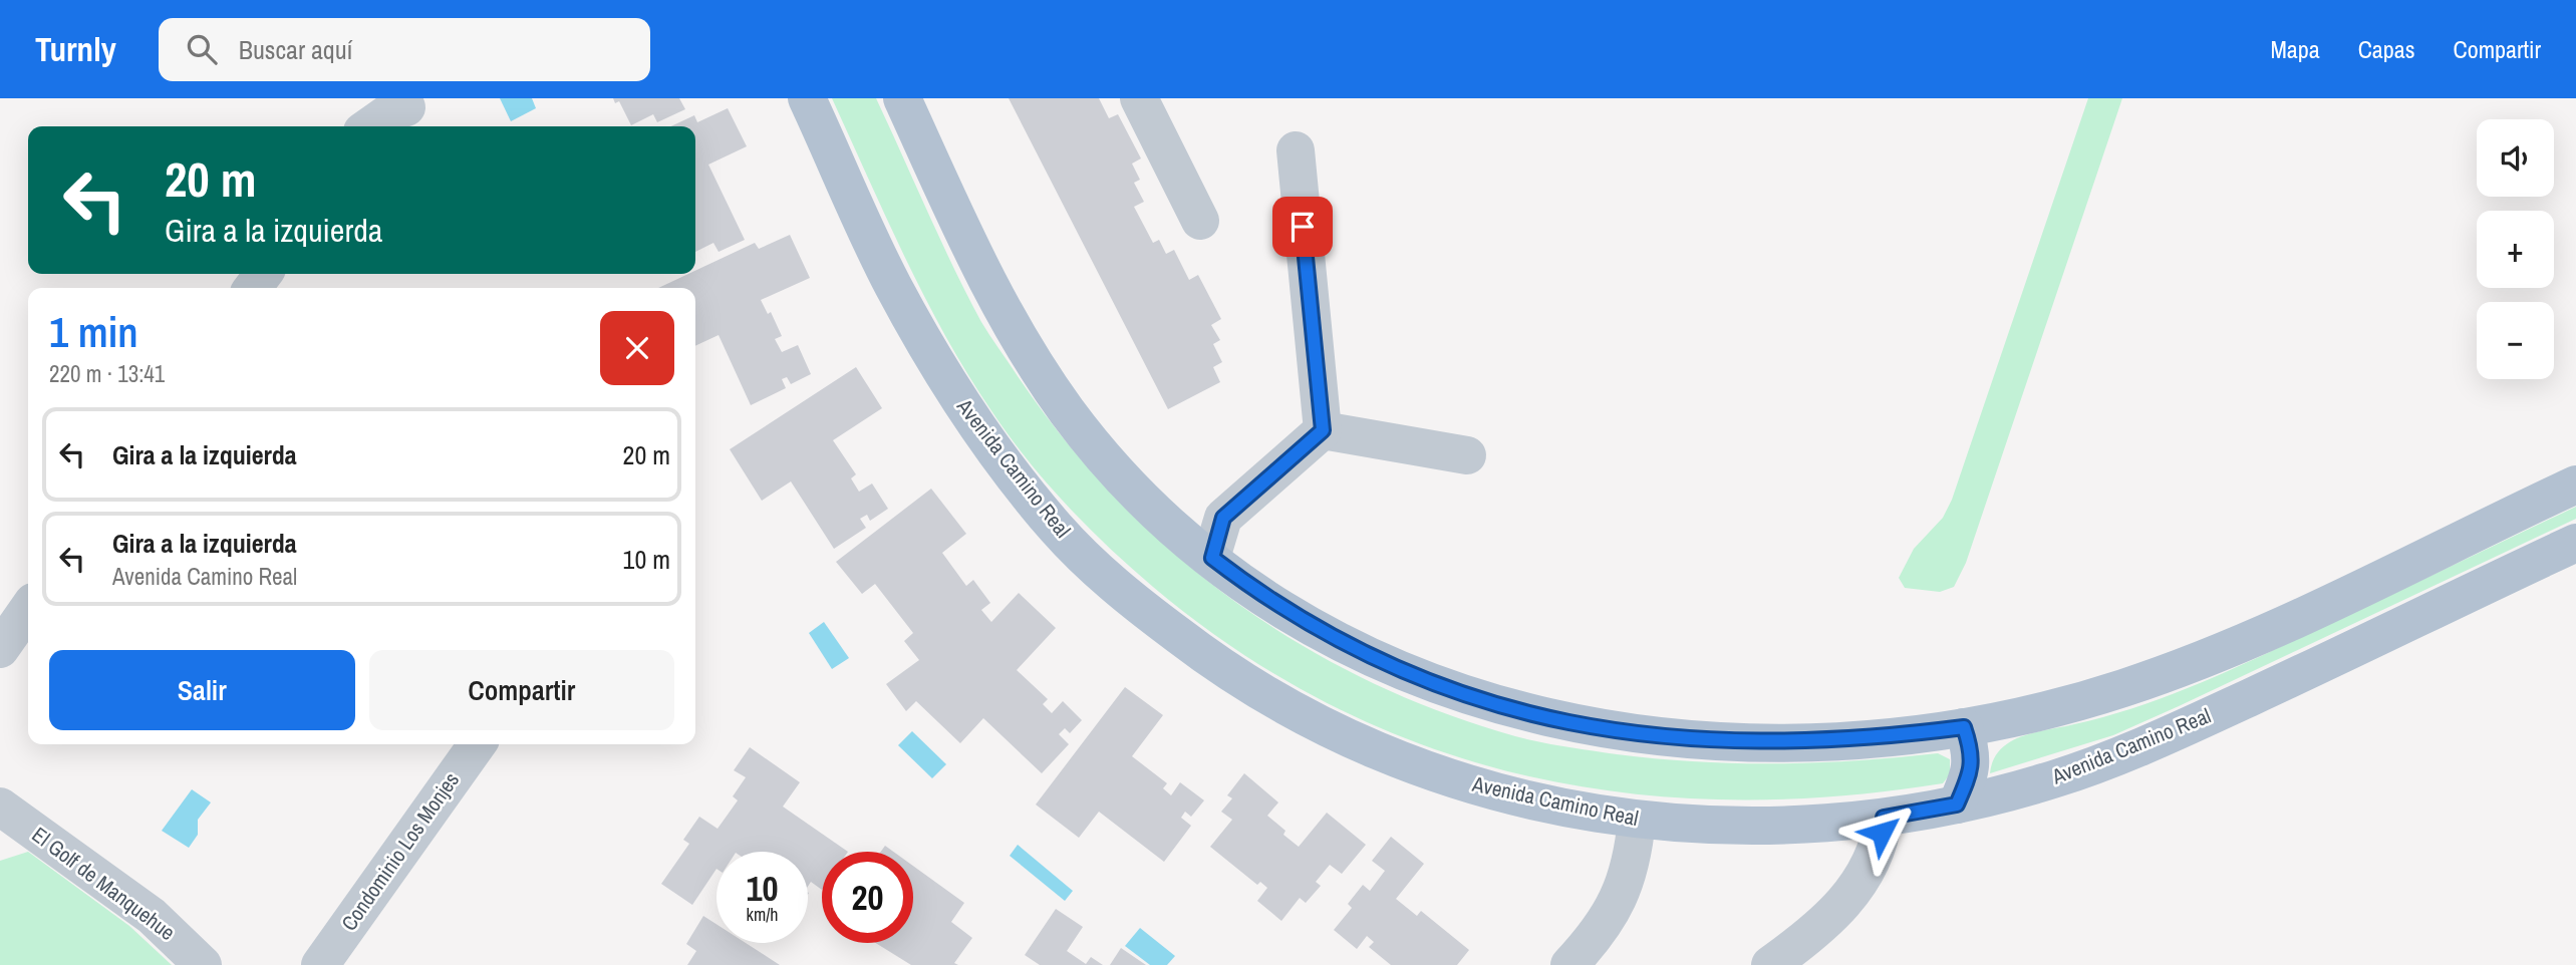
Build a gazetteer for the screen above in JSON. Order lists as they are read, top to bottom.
{
  "streets": {
    "main road": ["Avenida Camino Real"],
    "street": ["Condominio Los Monjes", "El Golf de Manquehue"]
  },
  "page": {
    "header": "Turnly",
    "search": "Buscar aquí",
    "nav": ["Mapa", "Capas", "Compartir"],
    "map_buttons": ["+", "−"],
    "turn": ["20 m", "Gira a la izquierda"],
    "heading": ["1 min", "220 m · 13:41"],
    "list": [
      {
        "name": "Gira a la izquierda",
        "value": "20 m"
      },
      {
        "name": "Gira a la izquierda",
        "note": "Avenida Camino Real",
        "value": "10 m"
      }
    ],
    "buttons": ["Salir", "Compartir"],
    "speed": "10 km/h",
    "limit": "20"
  }
}
